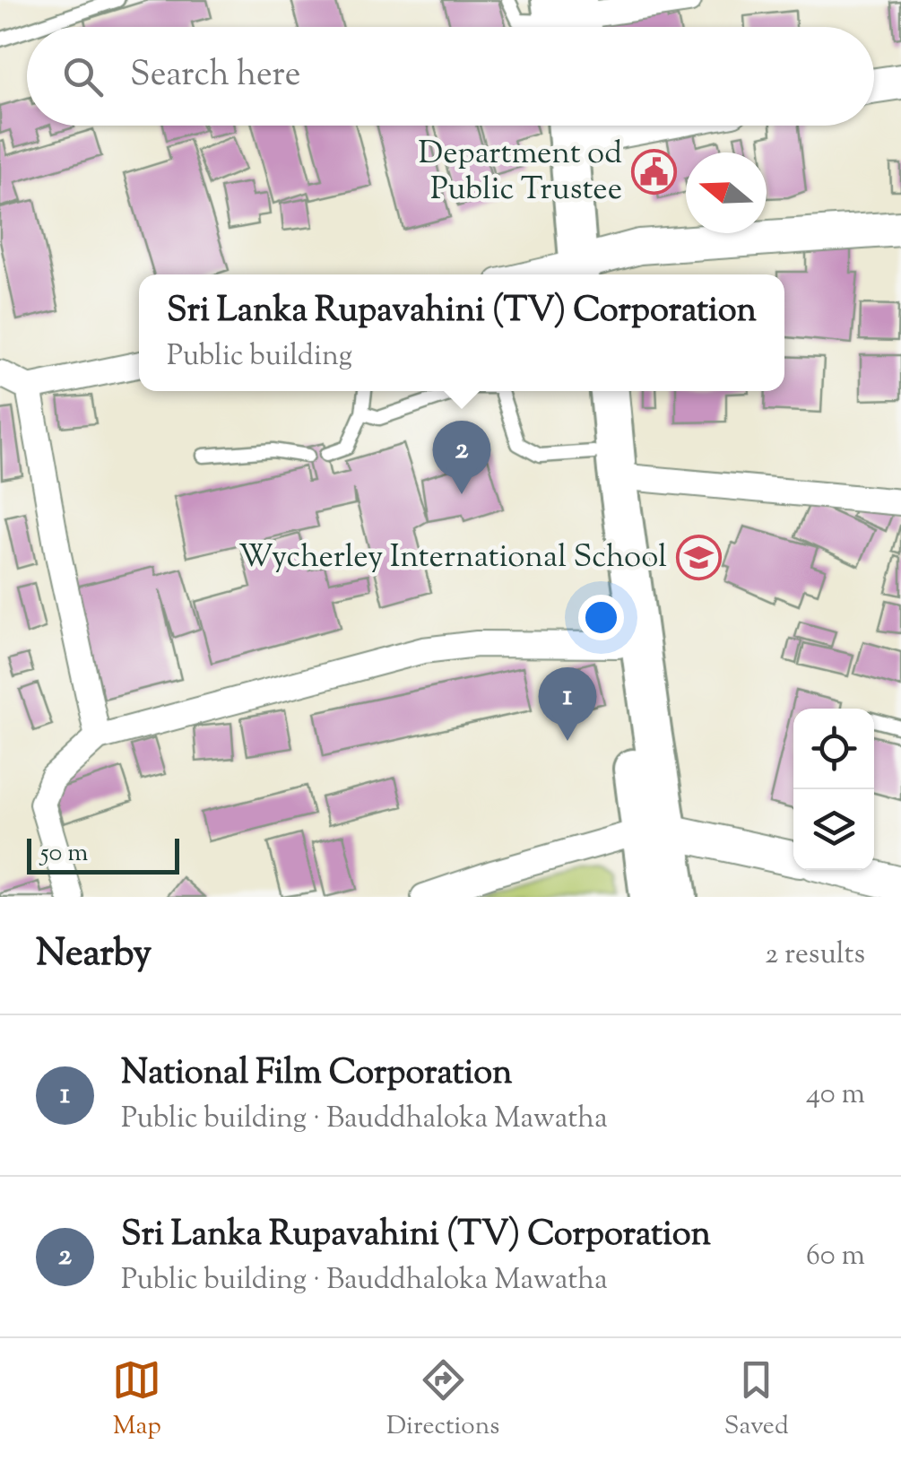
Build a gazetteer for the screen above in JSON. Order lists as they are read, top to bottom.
{
  "places": {
    "public building": ["Department od Public Trustee"],
    "school or university": ["Wycherley International School"]
  },
  "scale_bar": "50 m",
  "north": "left",
  "page": {
    "search": "Search here",
    "popup": ["Sri Lanka Rupavahini (TV) Corporation", "Public building"],
    "pins": ["2", "1"],
    "scale": "50 m",
    "heading": ["Nearby", "2 results"],
    "list": [
      {
        "mark": "1",
        "name": "National Film Corporation",
        "note": "Public building · Bauddhaloka Mawatha",
        "value": "40 m"
      },
      {
        "mark": "2",
        "name": "Sri Lanka Rupavahini (TV) Corporation",
        "note": "Public building · Bauddhaloka Mawatha",
        "value": "60 m"
      }
    ],
    "nav": ["Map", "Directions", "Saved"]
  }
}
